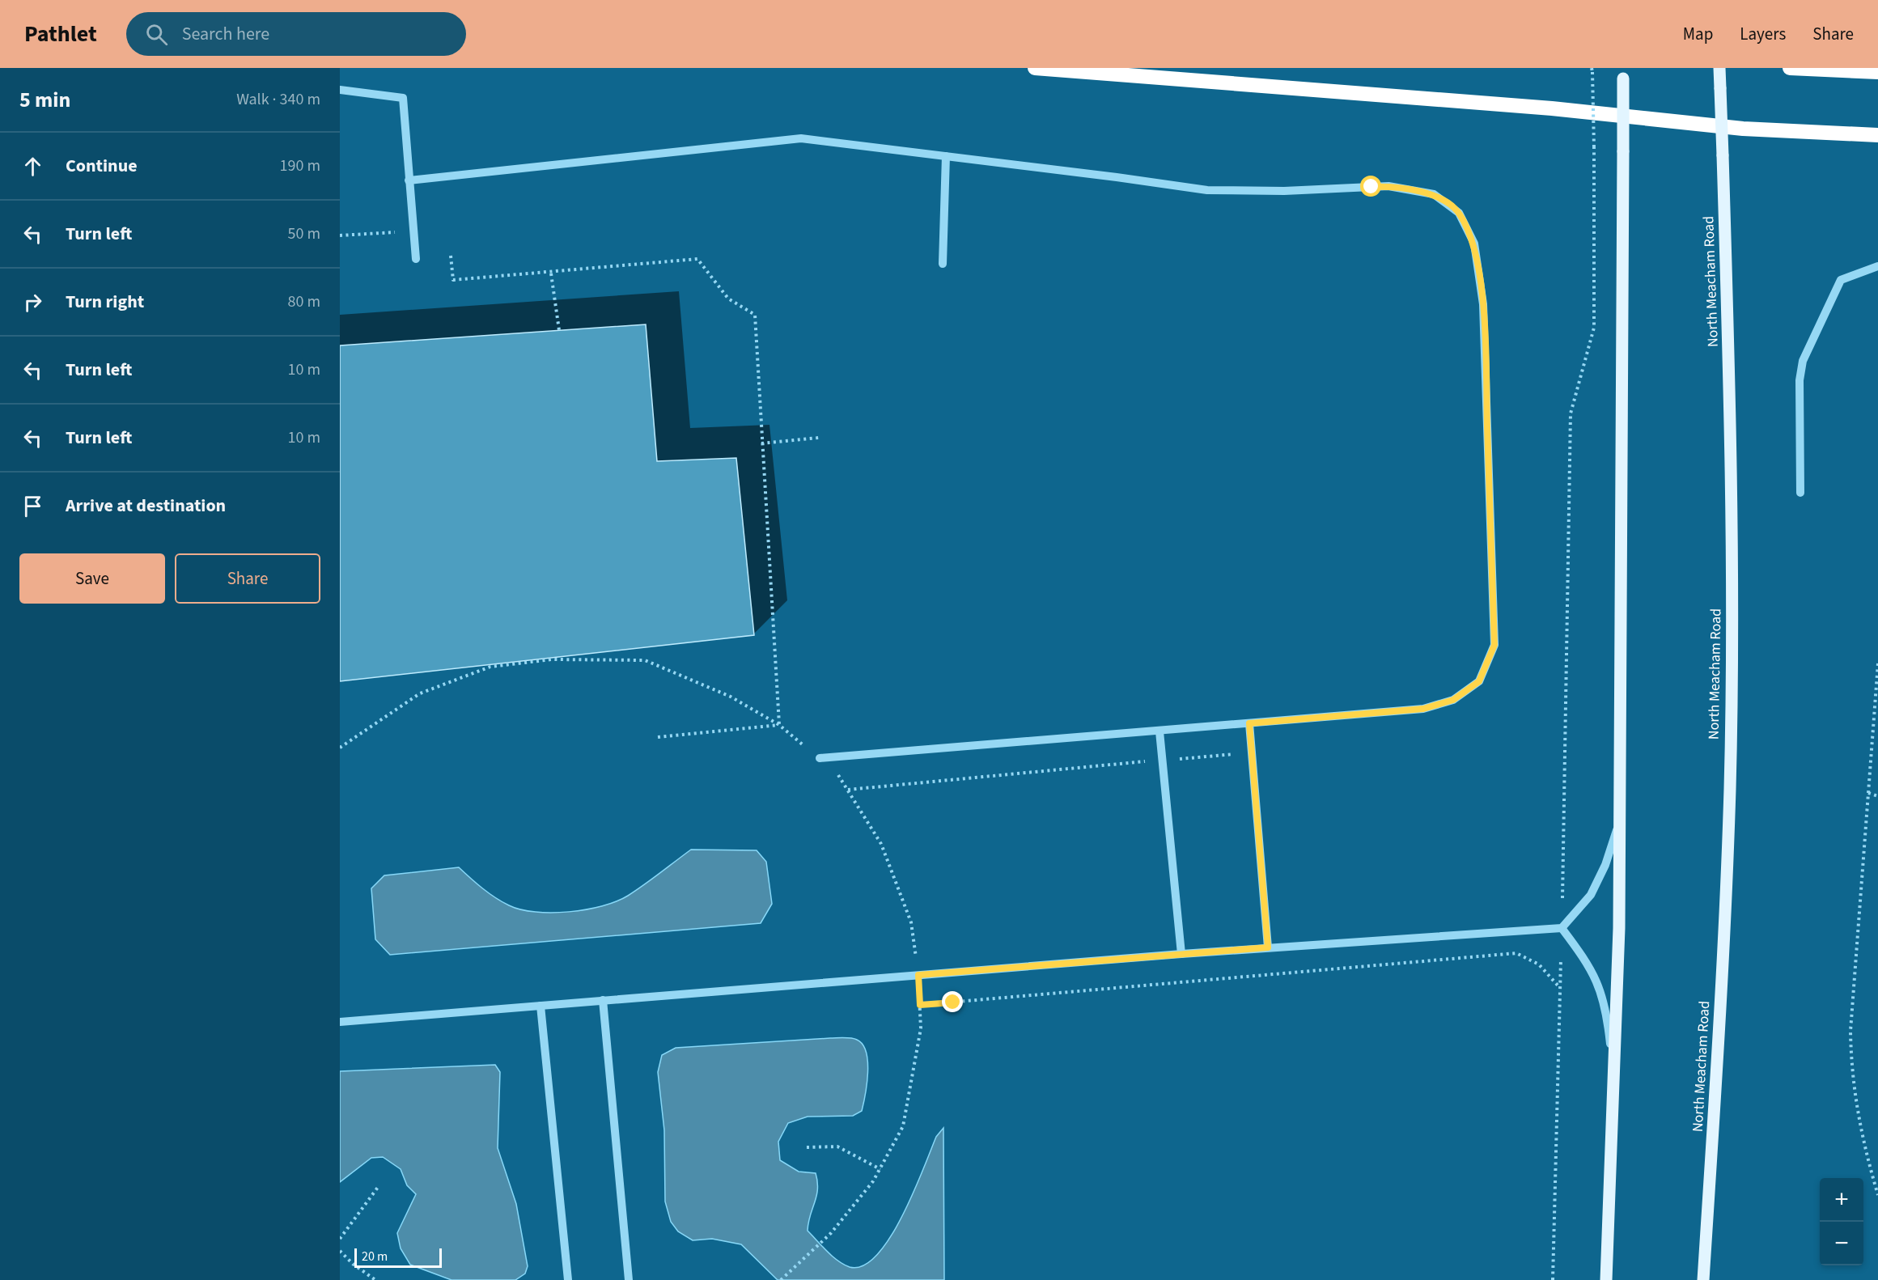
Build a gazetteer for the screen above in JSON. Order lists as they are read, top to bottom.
{
  "streets": {
    "main road": ["North Meacham Road"]
  },
  "scale_bar": "20 m",
  "page": {
    "header": "Pathlet",
    "search": "Search here",
    "nav": ["Map", "Layers", "Share"],
    "heading": ["5 min", "Walk · 340 m"],
    "list": [
      ["Continue", "190 m"],
      ["Turn left", "50 m"],
      ["Turn right", "80 m"],
      ["Turn left", "10 m"],
      ["Turn left", "10 m"],
      "Arrive at destination"
    ],
    "buttons": ["Save", "Share"],
    "map_buttons": ["+", "−"],
    "scale": "20 m"
  }
}
